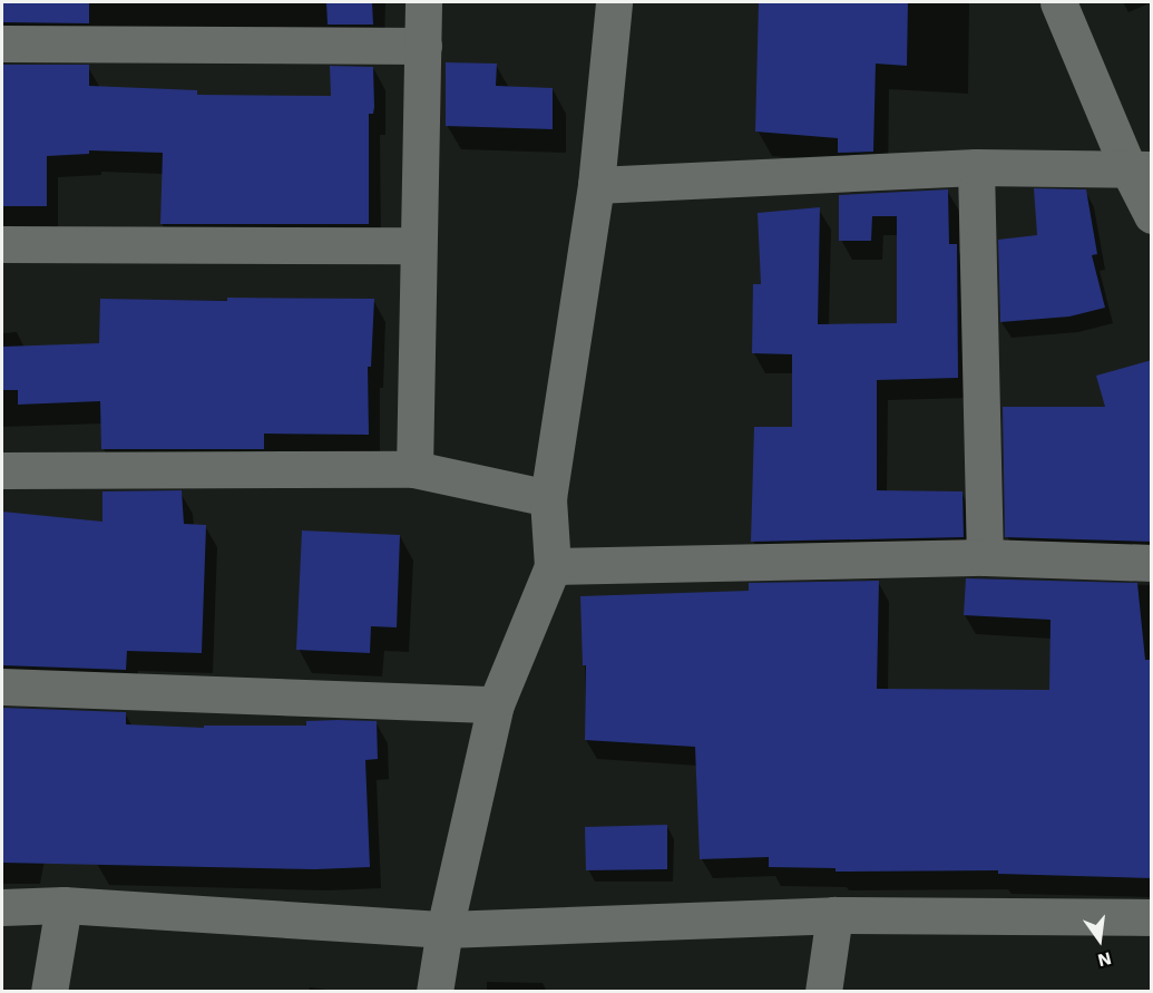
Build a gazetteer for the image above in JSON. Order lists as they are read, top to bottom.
{
  "north": "bottom"
}
